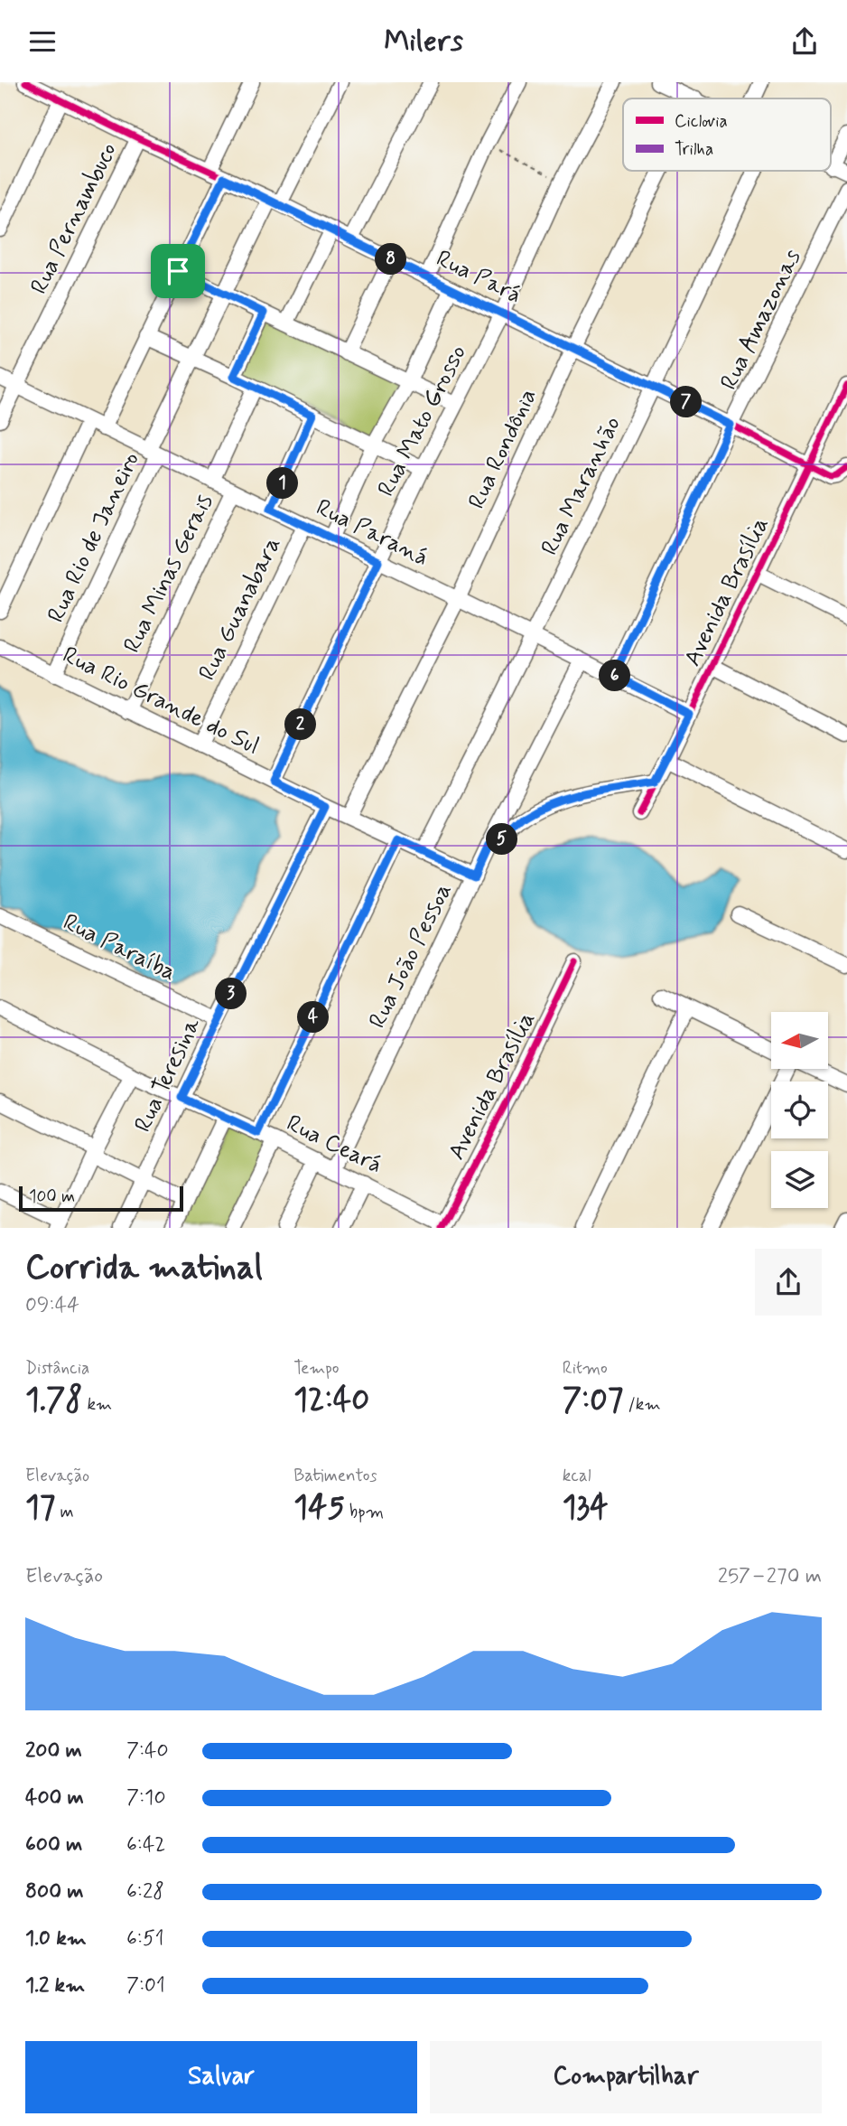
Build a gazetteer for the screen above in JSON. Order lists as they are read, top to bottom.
{
  "streets": {
    "street": [
      "Rua Pernambuco",
      "Rua Pará",
      "Rua Amazonas",
      "Rua Mato Grosso",
      "Rua Rondônia",
      "Rua Maranhão",
      "Rua Paraná",
      "Rua Rio de Janeiro",
      "Rua Minas Gerais",
      "Avenida Brasília",
      "Rua Guanabara",
      "Rua Rio Grande do Sul",
      "Rua Paraíba",
      "Rua João Pessoa",
      "Rua Teresina",
      "Rua Ceará"
    ]
  },
  "crossings": [
    ["Rua Pernambuco", "Rua Pará"],
    ["Rua Pernambuco", "Rua Paraná"],
    ["Rua Pará", "Rua Amazonas"],
    ["Rua Pará", "Rua Mato Grosso"],
    ["Rua Pará", "Rua Rondônia"],
    ["Rua Pará", "Rua Maranhão"],
    ["Rua Pará", "Rua Rio de Janeiro"],
    ["Rua Pará", "Avenida Brasília"],
    ["Rua Amazonas", "Rua Paraná"],
    ["Rua Mato Grosso", "Rua Paraná"],
    ["Rua Mato Grosso", "Rua Rio Grande do Sul"],
    ["Rua Rondônia", "Rua Paraná"],
    ["Rua Rondônia", "Rua Rio Grande do Sul"],
    ["Rua Maranhão", "Rua Paraná"],
    ["Rua Maranhão", "Rua Rio Grande do Sul"],
    ["Rua Paraná", "Rua Rio de Janeiro"],
    ["Rua Paraná", "Rua Minas Gerais"],
    ["Rua Paraná", "Avenida Brasília"],
    ["Rua Paraná", "Rua Guanabara"],
    ["Rua Paraná", "Rua João Pessoa"],
    ["Rua Rio de Janeiro", "Rua Rio Grande do Sul"],
    ["Rua Minas Gerais", "Rua Rio Grande do Sul"],
    ["Avenida Brasília", "Rua Ceará"],
    ["Rua Guanabara", "Rua Rio Grande do Sul"],
    ["Rua Rio Grande do Sul", "Rua João Pessoa"],
    ["Rua Rio Grande do Sul", "Rua Teresina"],
    ["Rua Paraíba", "Rua Teresina"],
    ["Rua João Pessoa", "Rua Ceará"],
    ["Rua Teresina", "Rua Ceará"]
  ],
  "legend": ["Ciclovia", "Trilha"],
  "scale_bar": "100 m",
  "north": "left",
  "page": {
    "header": "Milers",
    "pins": [
      "8",
      "7",
      "1",
      "6",
      "2",
      "5",
      "3",
      "4"
    ],
    "scale": "100 m",
    "heading": ["Corrida matinal", "09:44"],
    "stats": [
      ["Distância", "1.78 km"],
      ["Tempo", "12:40"],
      ["Ritmo", "7:07 /km"],
      ["Elevação", "17 m"],
      ["Batimentos", "145 bpm"],
      ["kcal", "134"]
    ],
    "chart": ["Elevação", "257–270 m"],
    "list": [
      {
        "name": "200 m",
        "note": "7:40"
      },
      {
        "name": "400 m",
        "note": "7:10"
      },
      {
        "name": "600 m",
        "note": "6:42"
      },
      {
        "name": "800 m",
        "note": "6:28"
      },
      {
        "name": "1.0 km",
        "note": "6:51"
      },
      {
        "name": "1.2 km",
        "note": "7:01"
      }
    ],
    "buttons": ["Salvar", "Compartilhar"]
  }
}
